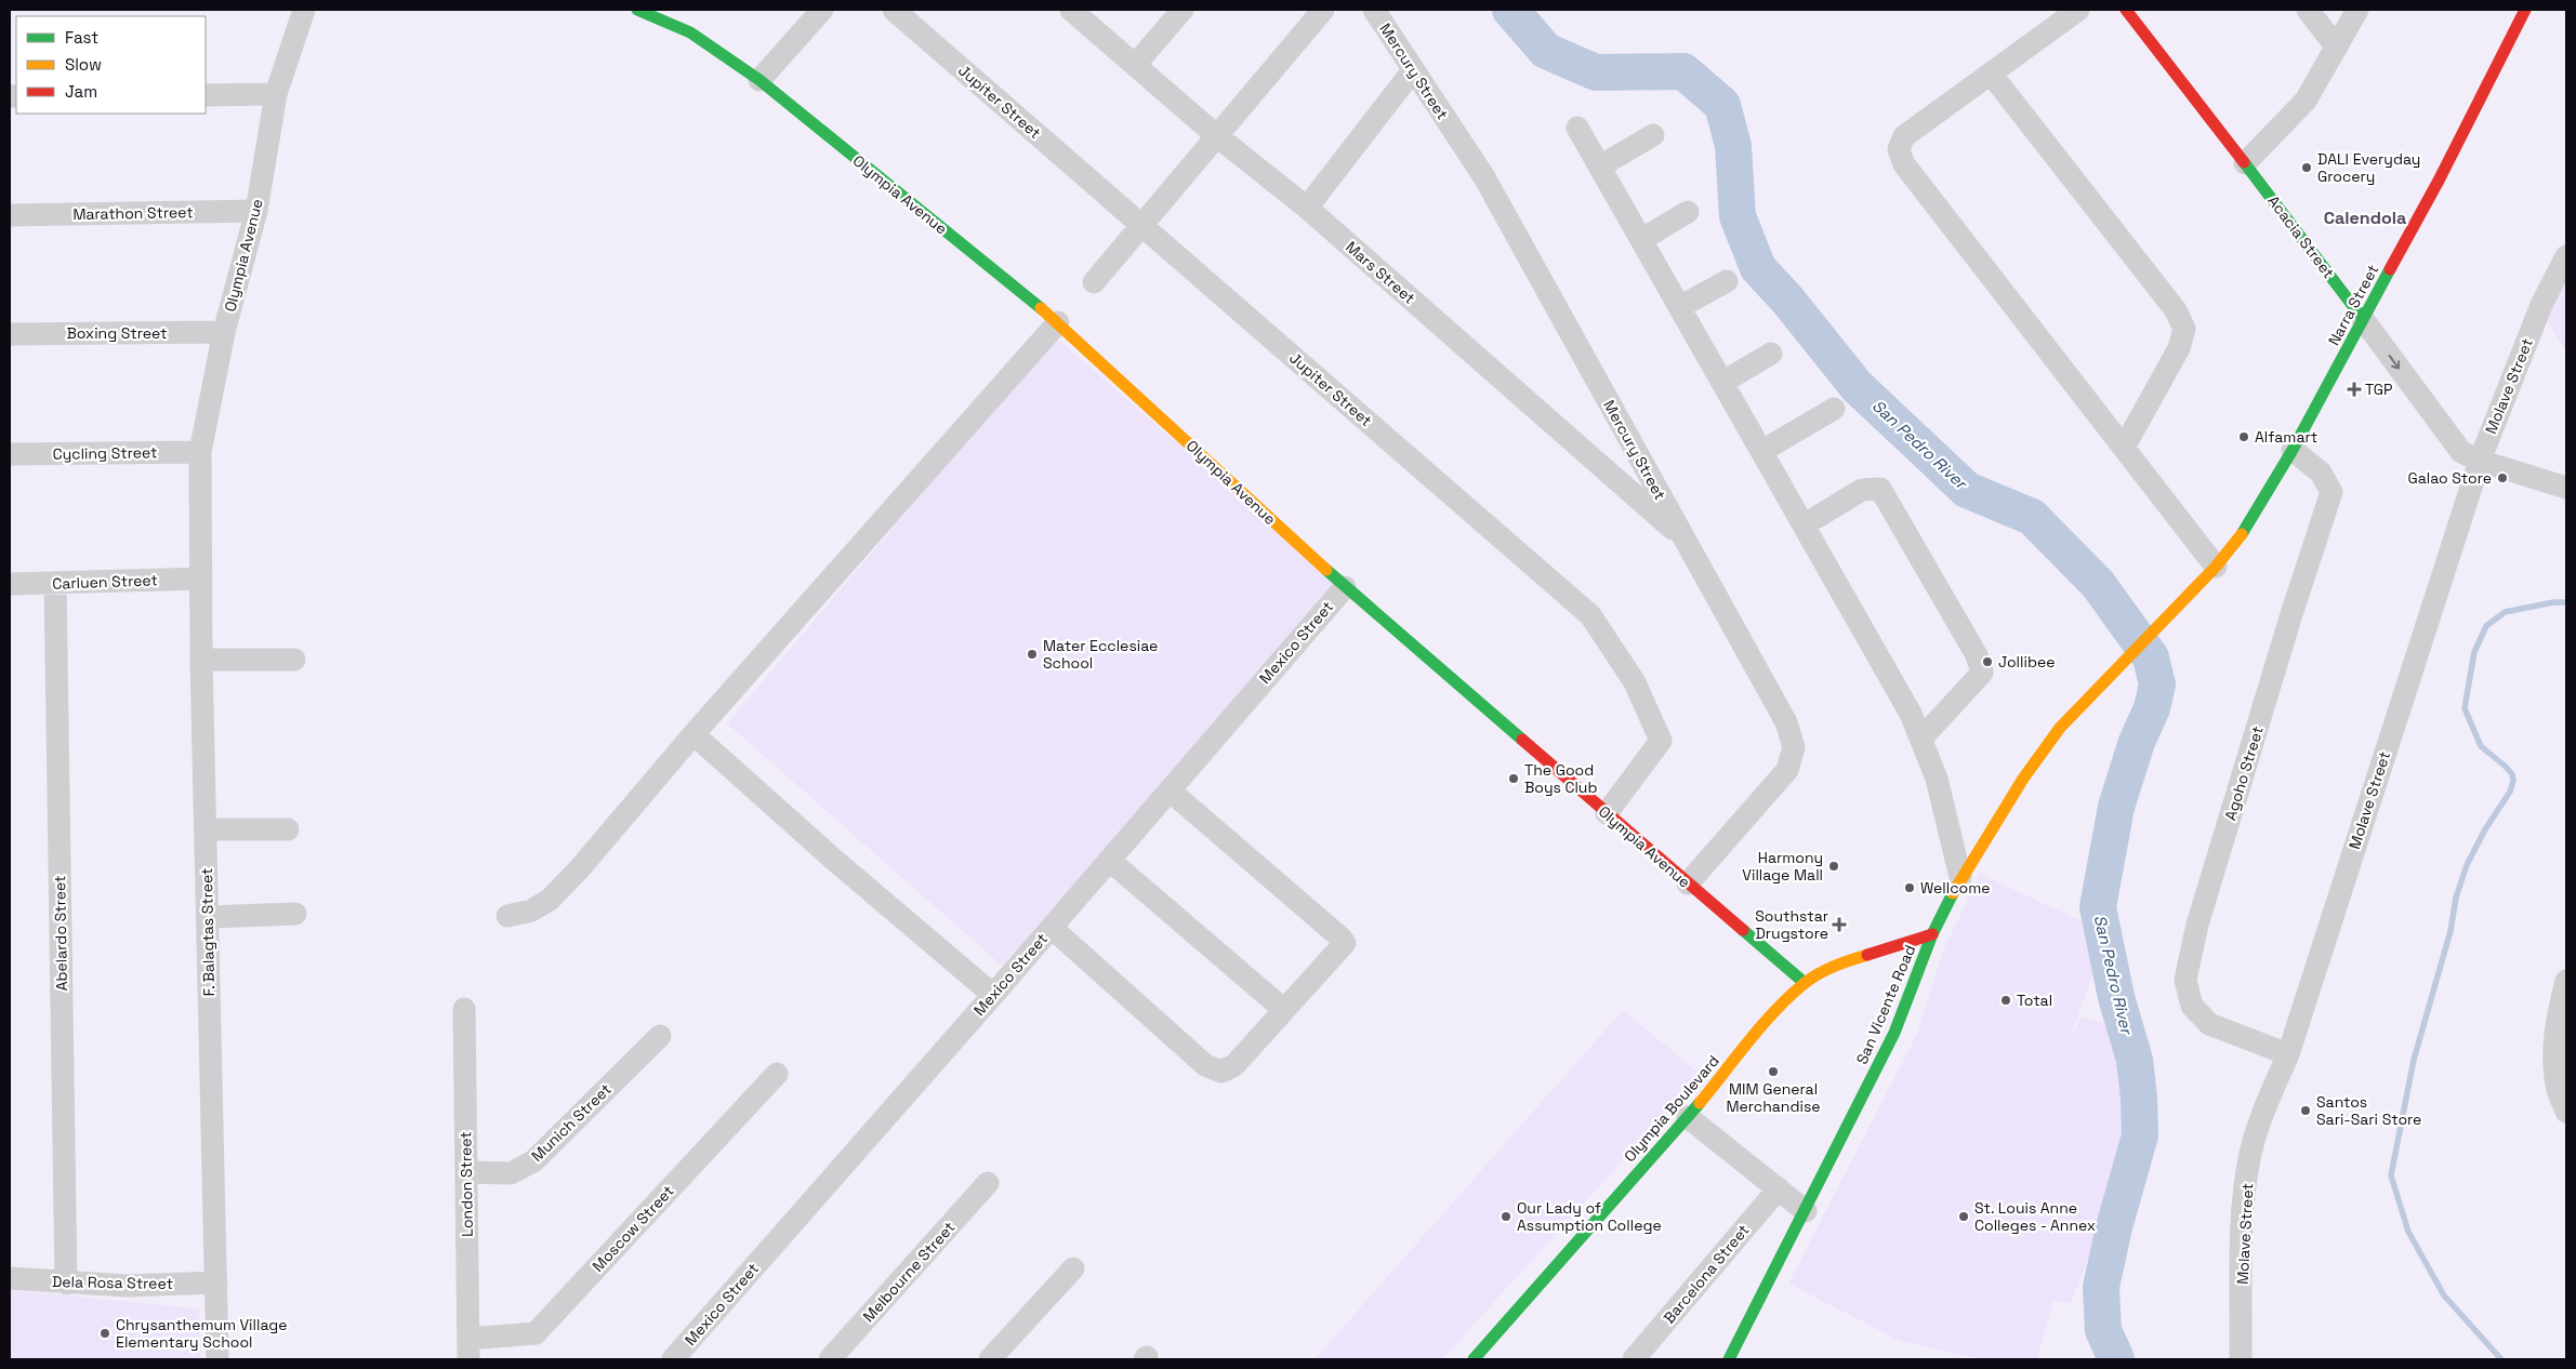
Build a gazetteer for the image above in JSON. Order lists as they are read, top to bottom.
{
  "streets": {
    "main road": [
      "Olympia Avenue",
      "Acacia Street",
      "Narra Street",
      "San Vicente Road",
      "Olympia Boulevard"
    ],
    "street": [
      "Mercury Street",
      "Jupiter Street",
      "Marathon Street",
      "Mars Street",
      "Boxing Street",
      "Molave Street",
      "Cycling Street",
      "Carluen Street",
      "Mexico Street",
      "Agoho Street",
      "F. Balagtas Street",
      "Abelardo Street",
      "Munich Street",
      "London Street",
      "Moscow Street",
      "Melbourne Street",
      "Barcelona Street",
      "Dela Rosa Street"
    ]
  },
  "crossings": [
    ["Mercury Street", "Olympia Avenue"],
    ["Mercury Street", "Mars Street"],
    ["Jupiter Street", "Olympia Avenue"],
    ["Olympia Avenue", "Marathon Street"],
    ["Olympia Avenue", "Boxing Street"],
    ["Olympia Avenue", "Cycling Street"],
    ["Olympia Avenue", "Mexico Street"],
    ["Olympia Avenue", "F. Balagtas Street"],
    ["Olympia Avenue", "Olympia Boulevard"],
    ["Acacia Street", "Narra Street"],
    ["Acacia Street", "Molave Street"],
    ["Narra Street", "Agoho Street"],
    ["Narra Street", "San Vicente Road"],
    ["Molave Street", "Agoho Street"],
    ["Carluen Street", "F. Balagtas Street"],
    ["Carluen Street", "Abelardo Street"],
    ["F. Balagtas Street", "Dela Rosa Street"],
    ["Abelardo Street", "Dela Rosa Street"],
    ["San Vicente Road", "Olympia Boulevard"],
    ["Munich Street", "London Street"],
    ["London Street", "Moscow Street"]
  ],
  "districts": ["Calendola"],
  "water": ["San Pedro River"],
  "places": {
    "other": [
      "DALI Everyday Grocery",
      "Alfamart",
      "Galao Store",
      "Mater Ecclesiae School",
      "Jollibee",
      "The Good Boys Club",
      "Harmony Village Mall",
      "Wellcome",
      "Total",
      "MIM General Merchandise",
      "Santos Sari-Sari Store",
      "Our Lady of Assumption College",
      "St. Louis Anne Colleges - Annex",
      "Chrysanthemum Village Elementary School"
    ],
    "health": ["TGP", "Southstar Drugstore"]
  },
  "legend": ["Fast", "Slow", "Jam"]
}
